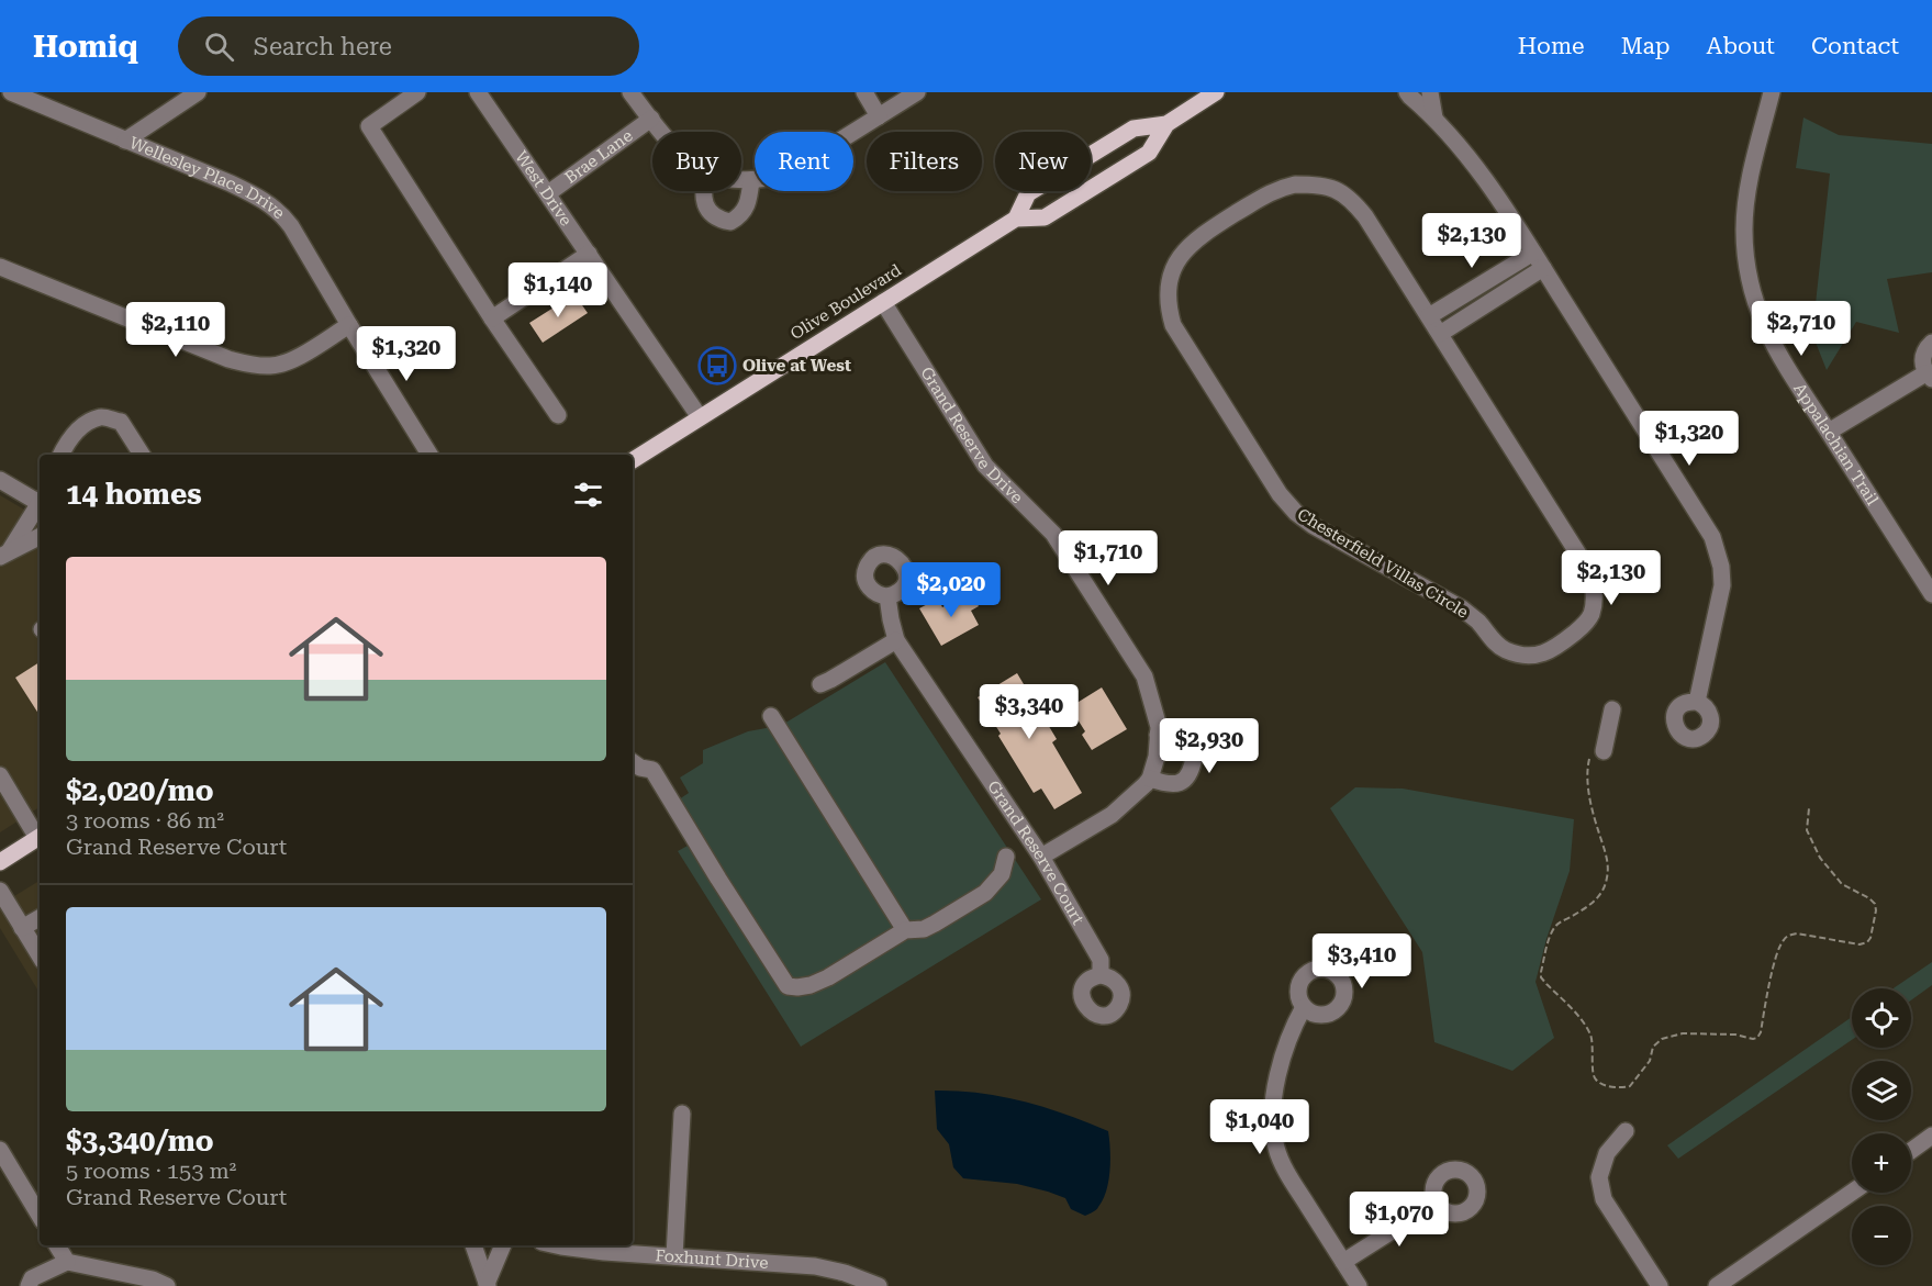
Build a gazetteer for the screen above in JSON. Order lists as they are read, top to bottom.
{
  "streets": {
    "main road": ["Olive Boulevard"],
    "street": [
      "Brae Lane",
      "Wellesley Place Drive",
      "West Drive",
      "Grand Reserve Drive",
      "Appalachian Trail",
      "Chesterfield Villas Circle",
      "Grand Reserve Court",
      "Foxhunt Drive"
    ]
  },
  "crossings": [
    ["Brae Lane", "West Drive"],
    ["West Drive", "Olive Boulevard"],
    ["Olive Boulevard", "Grand Reserve Drive"]
  ],
  "places": {
    "bus stop": ["Olive at West"]
  },
  "page": {
    "header": "Homiq",
    "search": "Search here",
    "nav": [
      "Home",
      "Map",
      "About",
      "Contact"
    ],
    "chip": [
      "Buy",
      "Rent",
      "Filters",
      "New"
    ],
    "price": [
      "$2,130",
      "$1,140",
      "$2,710",
      "$2,110",
      "$1,320",
      "$1,320",
      "$1,710",
      "$2,130",
      "$2,020",
      "$3,340",
      "$2,930",
      "$3,410",
      "$1,040",
      "$1,070"
    ],
    "heading": "14 homes",
    "list": [
      {
        "name": "$2,020/mo",
        "note": "3 rooms · 86 m² · Grand Reserve Court"
      },
      {
        "name": "$3,340/mo",
        "note": "5 rooms · 153 m² · Grand Reserve Court"
      }
    ],
    "map_buttons": ["+", "−"]
  }
}
